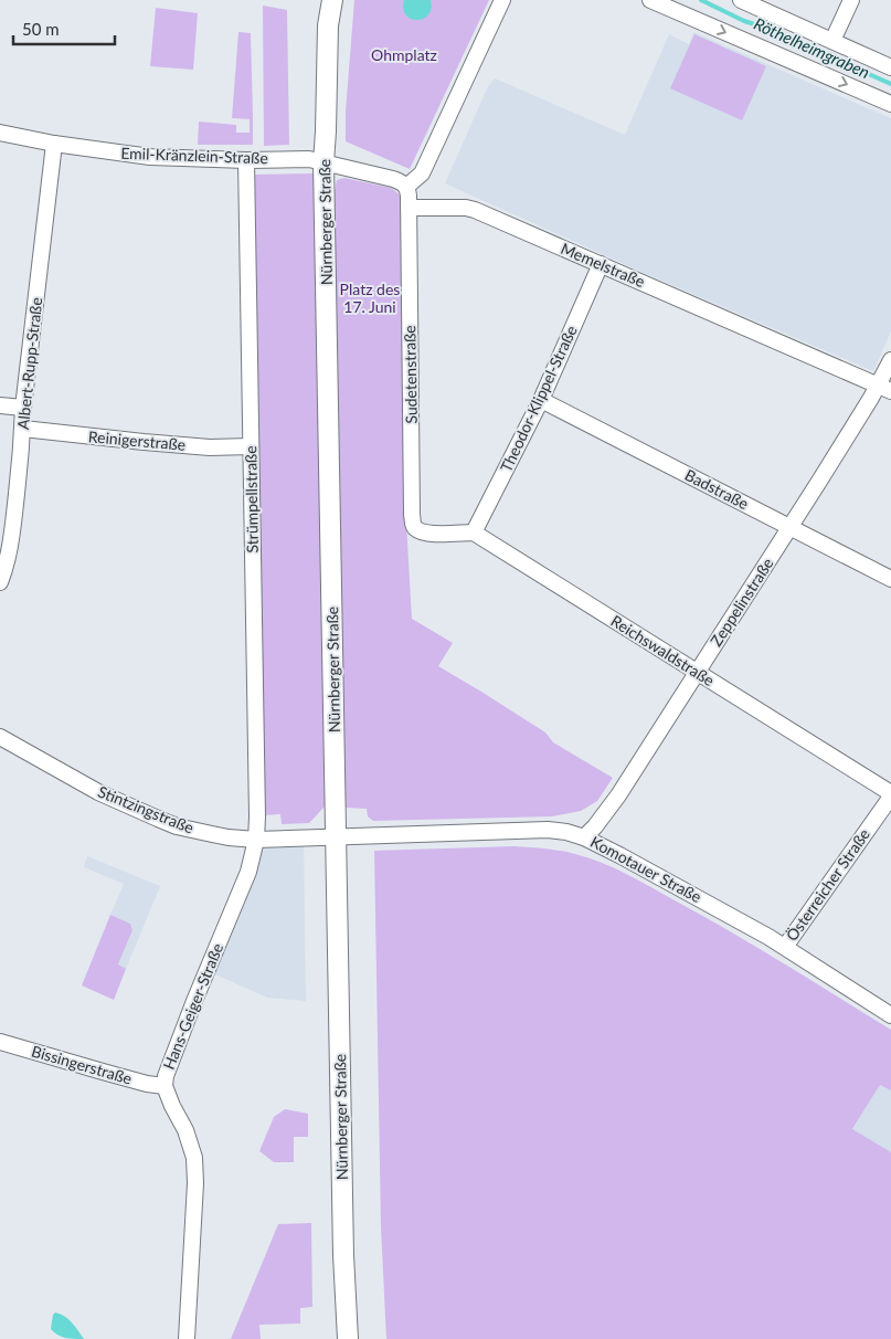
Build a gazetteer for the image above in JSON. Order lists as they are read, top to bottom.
{
  "streets": {
    "street": [
      "Emil-Kränzlein-Straße",
      "Nürnberger Straße",
      "Memelstraße",
      "Albert-Rupp-Straße",
      "Sudetenstraße",
      "Theodor-Klippel-Straße",
      "Reinigerstraße",
      "Badstraße",
      "Strümpellstraße",
      "Zeppelinstraße",
      "Reichswaldstraße",
      "Stintzingstraße",
      "Komotauer Straße",
      "Österreicher Straße",
      "Hans-Geiger-Straße",
      "Bissingerstraße"
    ]
  },
  "crossings": [
    ["Emil-Kränzlein-Straße", "Nürnberger Straße"],
    ["Emil-Kränzlein-Straße", "Albert-Rupp-Straße"],
    ["Emil-Kränzlein-Straße", "Strümpellstraße"],
    ["Nürnberger Straße", "Stintzingstraße"],
    ["Nürnberger Straße", "Komotauer Straße"],
    ["Memelstraße", "Sudetenstraße"],
    ["Memelstraße", "Theodor-Klippel-Straße"],
    ["Memelstraße", "Zeppelinstraße"],
    ["Albert-Rupp-Straße", "Reinigerstraße"],
    ["Sudetenstraße", "Theodor-Klippel-Straße"],
    ["Sudetenstraße", "Reichswaldstraße"],
    ["Theodor-Klippel-Straße", "Badstraße"],
    ["Theodor-Klippel-Straße", "Reichswaldstraße"],
    ["Reinigerstraße", "Strümpellstraße"],
    ["Badstraße", "Zeppelinstraße"],
    ["Strümpellstraße", "Stintzingstraße"],
    ["Strümpellstraße", "Hans-Geiger-Straße"],
    ["Zeppelinstraße", "Reichswaldstraße"],
    ["Zeppelinstraße", "Komotauer Straße"],
    ["Reichswaldstraße", "Österreicher Straße"],
    ["Stintzingstraße", "Komotauer Straße"],
    ["Stintzingstraße", "Hans-Geiger-Straße"],
    ["Komotauer Straße", "Österreicher Straße"],
    ["Hans-Geiger-Straße", "Bissingerstraße"]
  ],
  "water": ["Röthelheimgraben"],
  "parks": ["Ohmplatz", "Platz des 17. Juni"],
  "scale_bar": "50 m"
}
